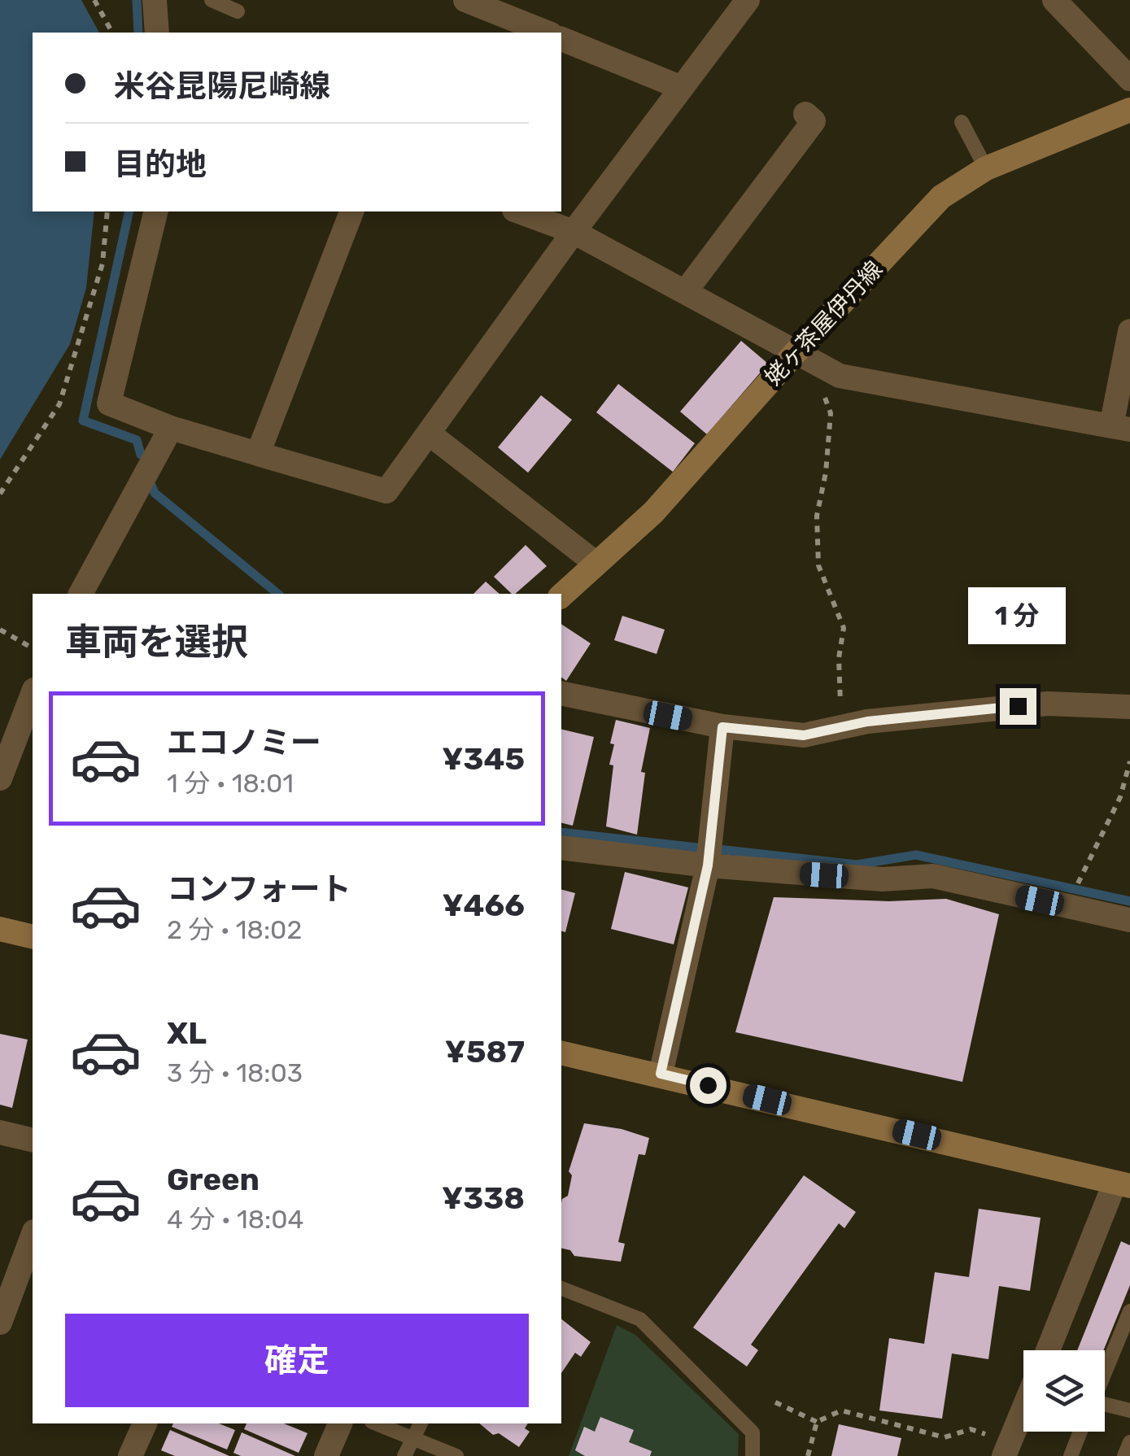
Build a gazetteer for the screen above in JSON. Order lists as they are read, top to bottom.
{
  "streets": {
    "main road": ["姥ヶ茶屋伊丹線"]
  },
  "page": {
    "banner": ["米谷昆陽尼崎線", "目的地"],
    "bubble": "1 分",
    "heading": "車両を選択",
    "list": [
      {
        "name": "エコノミー",
        "note": "1 分 · 18:01",
        "value": "¥345"
      },
      {
        "name": "コンフォート",
        "note": "2 分 · 18:02",
        "value": "¥466"
      },
      {
        "name": "XL",
        "note": "3 分 · 18:03",
        "value": "¥587"
      },
      {
        "name": "Green",
        "note": "4 分 · 18:04",
        "value": "¥338"
      }
    ],
    "buttons": "確定"
  }
}
